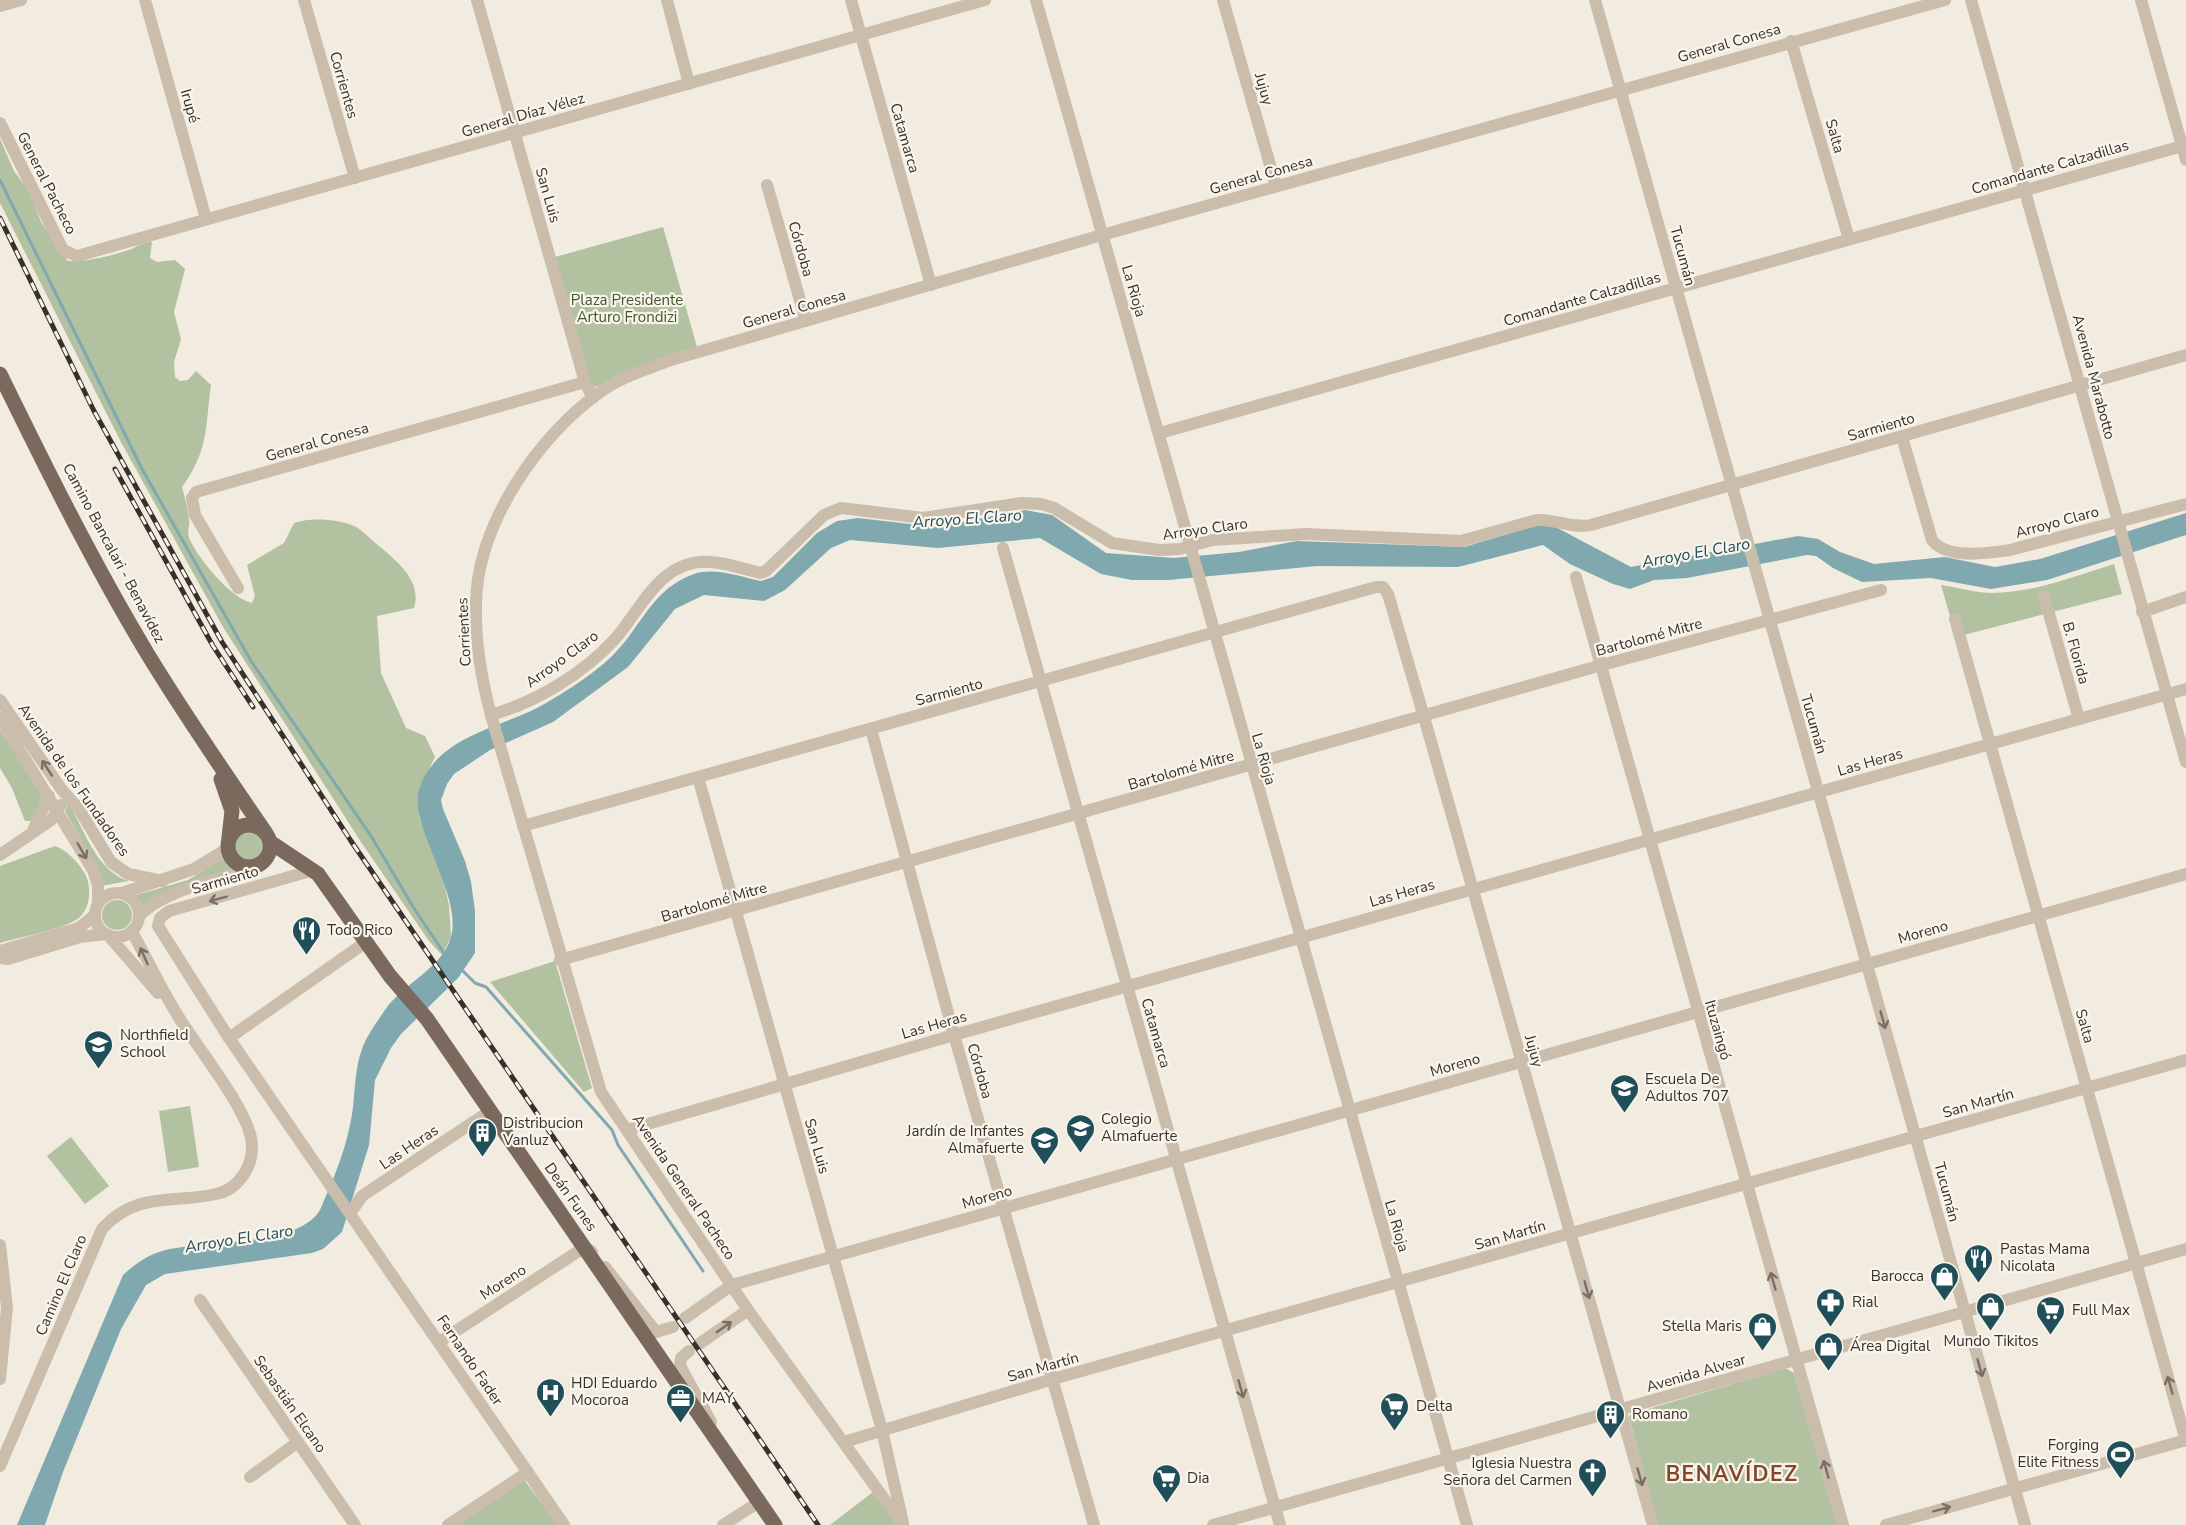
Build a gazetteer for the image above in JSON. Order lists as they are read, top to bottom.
{
  "streets": {
    "main road": ["Camino Bancalari - Benavídez", "Deán Funes"],
    "street": [
      "General Conesa",
      "Corrientes",
      "Jujuy",
      "Irupé",
      "General Díaz Vélez",
      "Salta",
      "Catamarca",
      "Comandante Calzadillas",
      "General Pacheco",
      "San Luis",
      "Córdoba",
      "Tucumán",
      "La Rioja",
      "Avenida Marabotto",
      "Sarmiento",
      "Arroyo Claro",
      "Bartolomé Mitre",
      "B. Florida",
      "Las Heras",
      "Avenida de los Fundadores",
      "Moreno",
      "Ituzaingó",
      "San Martín",
      "Avenida General Pacheco",
      "Camino El Claro",
      "Fernando Fader",
      "Avenida Alvear",
      "Sebastián Elcano"
    ]
  },
  "crossings": [
    ["General Conesa", "Corrientes"],
    ["General Conesa", "Jujuy"],
    ["General Conesa", "Salta"],
    ["General Conesa", "Catamarca"],
    ["General Conesa", "San Luis"],
    ["General Conesa", "Córdoba"],
    ["General Conesa", "Tucumán"],
    ["General Conesa", "La Rioja"],
    ["Corrientes", "General Díaz Vélez"],
    ["Corrientes", "San Luis"],
    ["Corrientes", "Sarmiento"],
    ["Corrientes", "Arroyo Claro"],
    ["Corrientes", "Avenida General Pacheco"],
    ["Jujuy", "Sarmiento"],
    ["Jujuy", "Bartolomé Mitre"],
    ["Jujuy", "Las Heras"],
    ["Jujuy", "Moreno"],
    ["Jujuy", "San Martín"],
    ["Jujuy", "Avenida Alvear"],
    ["Irupé", "General Díaz Vélez"],
    ["General Díaz Vélez", "Catamarca"],
    ["General Díaz Vélez", "General Pacheco"],
    ["General Díaz Vélez", "San Luis"],
    ["Salta", "Comandante Calzadillas"],
    ["Salta", "Las Heras"],
    ["Salta", "Moreno"],
    ["Salta", "San Martín"],
    ["Salta", "Avenida Alvear"],
    ["Catamarca", "Sarmiento"],
    ["Catamarca", "Bartolomé Mitre"],
    ["Catamarca", "Las Heras"],
    ["Catamarca", "Moreno"],
    ["Catamarca", "San Martín"],
    ["Catamarca", "Avenida Alvear"],
    ["Comandante Calzadillas", "Tucumán"],
    ["Comandante Calzadillas", "La Rioja"],
    ["Comandante Calzadillas", "Avenida Marabotto"],
    ["San Luis", "Sarmiento"],
    ["San Luis", "Bartolomé Mitre"],
    ["San Luis", "Las Heras"],
    ["San Luis", "Moreno"],
    ["San Luis", "San Martín"],
    ["San Luis", "Avenida General Pacheco"],
    ["Córdoba", "Sarmiento"],
    ["Córdoba", "Bartolomé Mitre"],
    ["Córdoba", "Las Heras"],
    ["Córdoba", "Moreno"],
    ["Córdoba", "San Martín"],
    ["Tucumán", "Sarmiento"],
    ["Tucumán", "Bartolomé Mitre"],
    ["Tucumán", "Las Heras"],
    ["Tucumán", "Moreno"],
    ["Tucumán", "San Martín"],
    ["Tucumán", "Avenida Alvear"],
    ["La Rioja", "Sarmiento"],
    ["La Rioja", "Arroyo Claro"],
    ["La Rioja", "Bartolomé Mitre"],
    ["La Rioja", "Las Heras"],
    ["La Rioja", "Moreno"],
    ["La Rioja", "San Martín"],
    ["La Rioja", "Avenida Alvear"],
    ["Avenida Marabotto", "Sarmiento"],
    ["Avenida Marabotto", "Arroyo Claro"],
    ["Avenida Marabotto", "Las Heras"],
    ["Sarmiento", "Arroyo Claro"],
    ["Sarmiento", "Avenida General Pacheco"],
    ["Sarmiento", "Deán Funes"],
    ["Sarmiento", "Fernando Fader"],
    ["Camino Bancalari - Benavídez", "Deán Funes"],
    ["Bartolomé Mitre", "Ituzaingó"],
    ["Bartolomé Mitre", "Avenida General Pacheco"],
    ["B. Florida", "Las Heras"],
    ["Las Heras", "Ituzaingó"],
    ["Las Heras", "Avenida General Pacheco"],
    ["Las Heras", "Deán Funes"],
    ["Las Heras", "Fernando Fader"],
    ["Avenida de los Fundadores", "Camino El Claro"],
    ["Moreno", "Ituzaingó"],
    ["Moreno", "Avenida General Pacheco"],
    ["Moreno", "Deán Funes"],
    ["Moreno", "Fernando Fader"],
    ["Ituzaingó", "San Martín"],
    ["Ituzaingó", "Avenida Alvear"],
    ["San Martín", "Avenida General Pacheco"]
  ],
  "one_way": ["Ituzaingó"],
  "districts": ["BENAVÍDEZ"],
  "water": ["Arroyo El Claro"],
  "parks": ["Plaza Presidente Arturo Frondizi"],
  "places": {
    "restaurant": ["Todo Rico", "Pastas Mama Nicolata"],
    "school or university": [
      "Northfield School",
      "Escuela De Adultos 707",
      "Colegio Almafuerte",
      "Jardín de Infantes Almafuerte"
    ],
    "building": ["Distribucion Vanluz", "Romano"],
    "shop": [
      "Barocca",
      "Mundo Tikitos",
      "Stella Maris",
      "Área Digital"
    ],
    "pharmacy": ["Rial"],
    "supermarket": ["Full Max", "Delta", "Dia"],
    "hospital": ["HDI Eduardo Mocoroa"],
    "office": ["MAY"],
    "sports": ["Forging Elite Fitness"],
    "church": ["Iglesia Nuestra Señora del Carmen"]
  }
}
